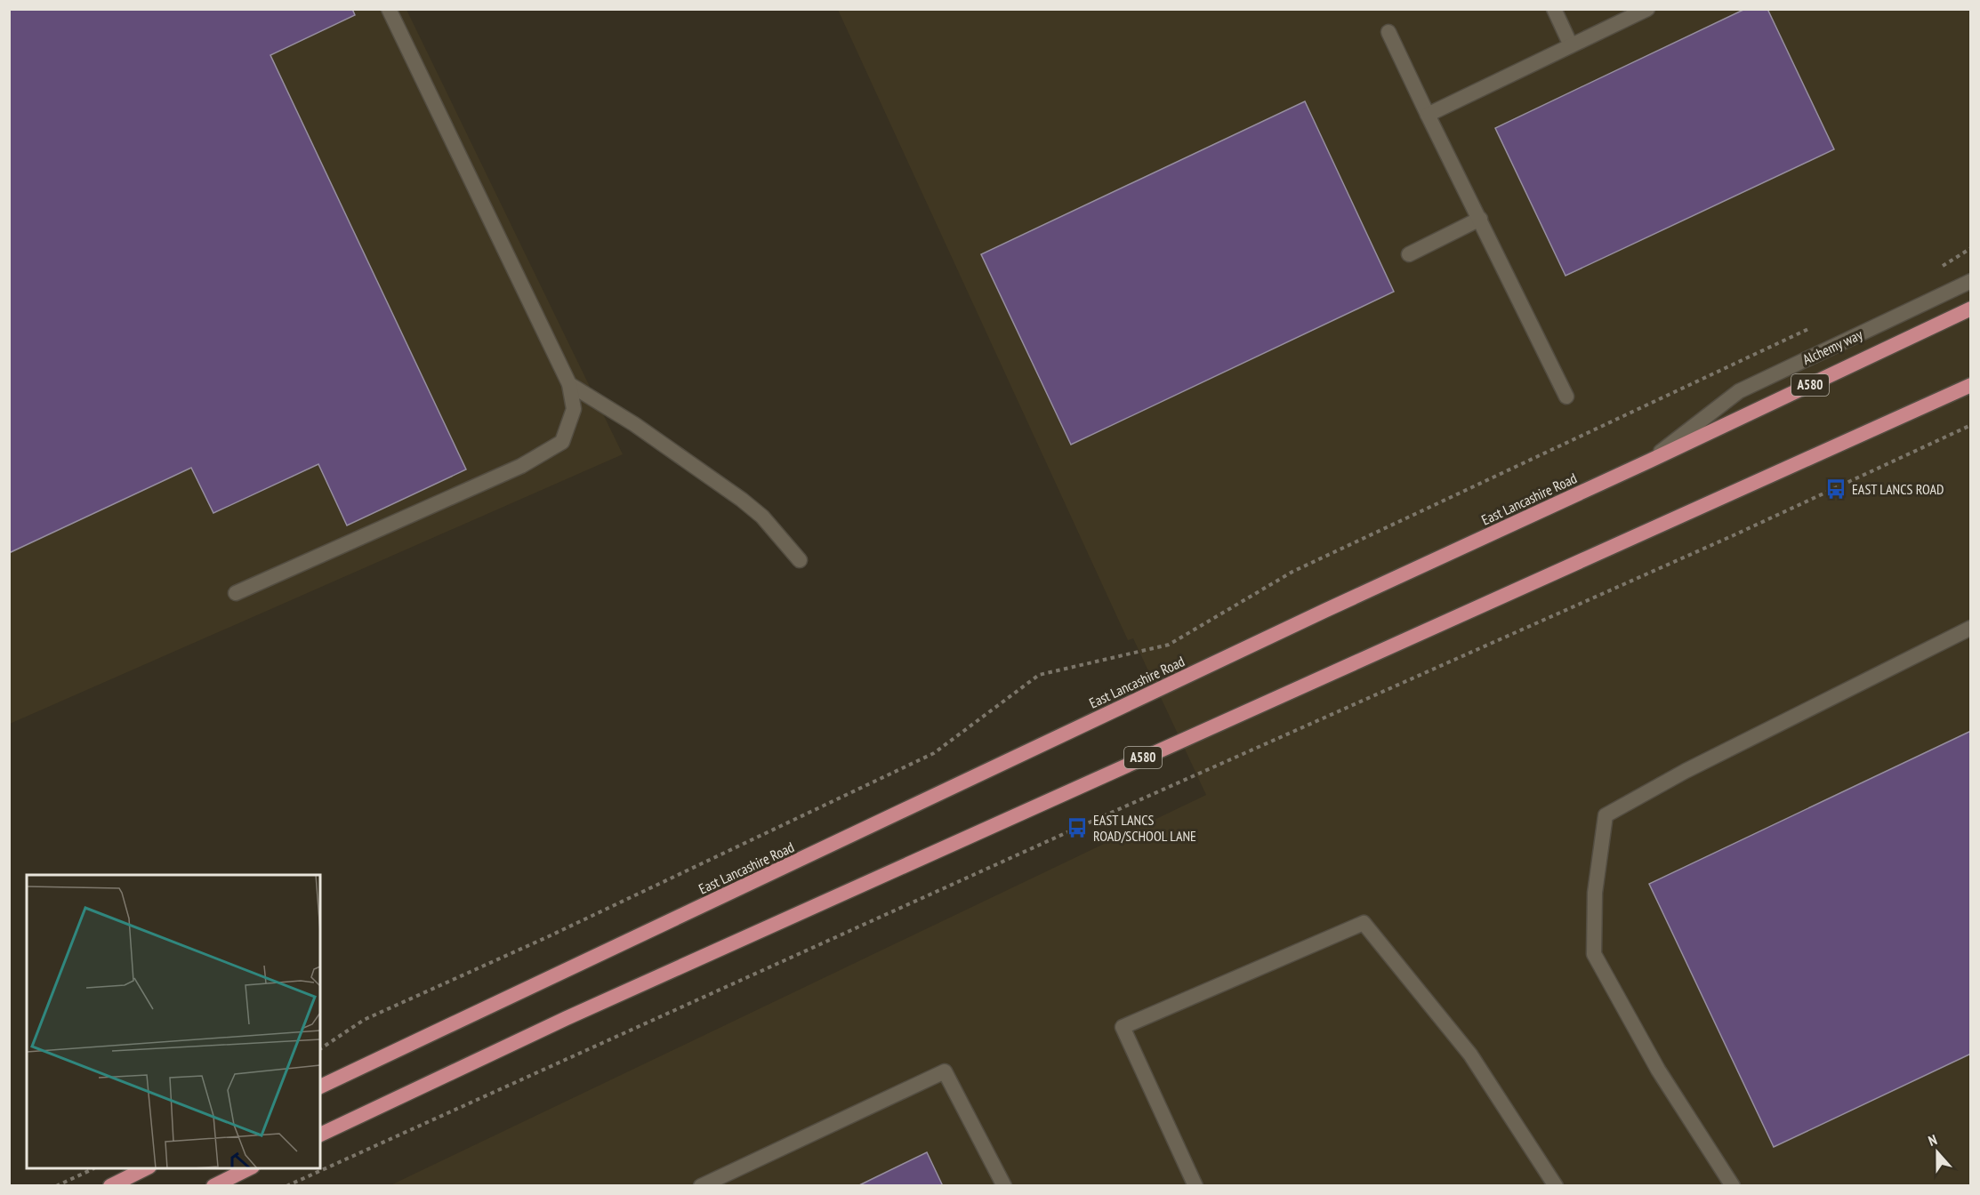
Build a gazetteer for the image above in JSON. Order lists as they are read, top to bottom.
{
  "streets": {
    "highway": ["A580", "East Lancashire Road"],
    "street": ["Alchemy way"]
  },
  "crossings": [
    ["Alchemy way", "East Lancashire Road"]
  ],
  "places": {
    "bus stop": ["EAST LANCS ROAD", "EAST LANCS ROAD/SCHOOL LANE"]
  },
  "north": "top"
}
